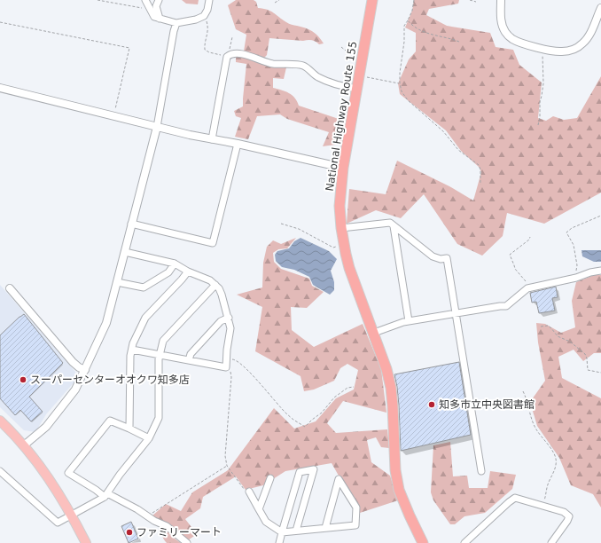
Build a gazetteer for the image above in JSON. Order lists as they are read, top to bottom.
{
  "streets": {
    "highway": ["National Highway Route 155"]
  },
  "places": ["スーパーセンターオオクワ知多店", "知多市立中央図書館", "ファミリーマート"]
}
